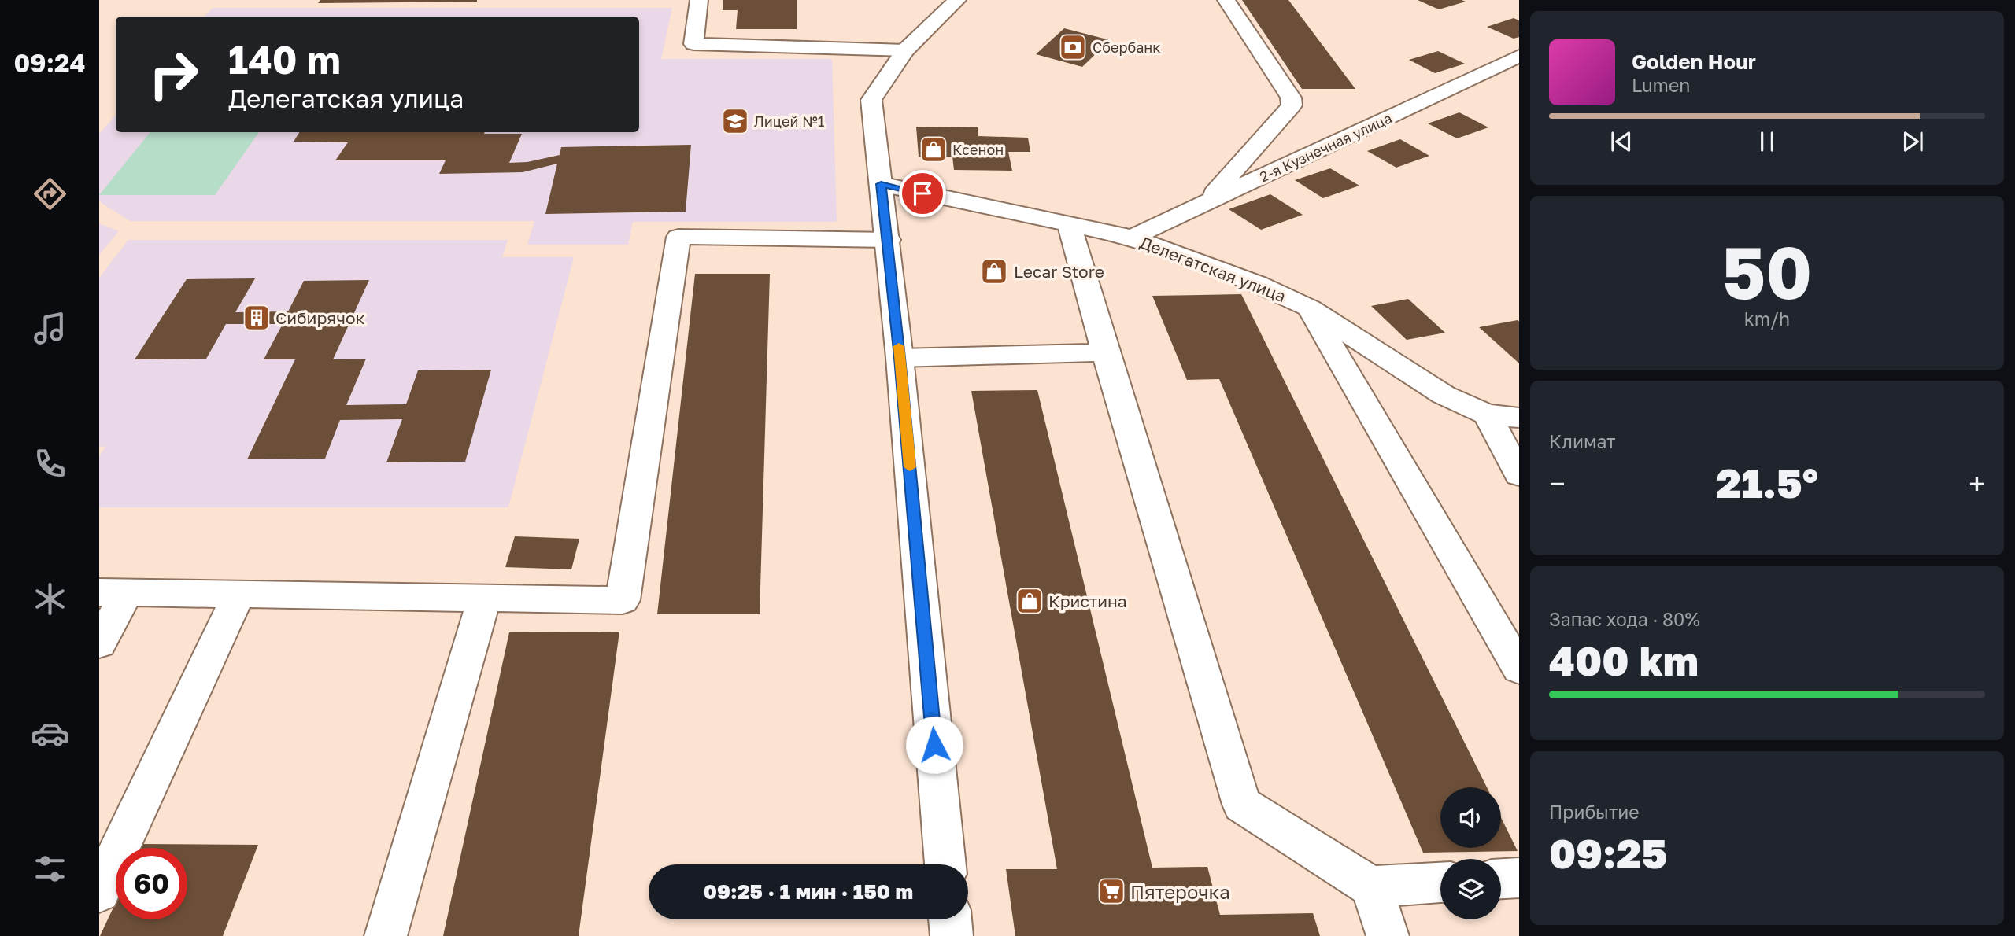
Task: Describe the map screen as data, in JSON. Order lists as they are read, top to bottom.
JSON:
{
  "streets": {
    "street": ["2-я Кузнечная улица", "Делегатская улица"]
  },
  "crossings": [
    ["2-я Кузнечная улица", "Делегатская улица"]
  ],
  "places": {
    "bank": ["Сбербанк"],
    "school or university": ["Лицей №1"],
    "shop": ["Ксенон", "Lecar Store", "Кристина"],
    "building": ["Сибирячок"],
    "supermarket": ["Пятерочка"]
  },
  "page": {
    "tabs": "09:24",
    "turn": ["140 m", "Делегатская улица"],
    "song": ["Golden Hour", "Lumen"],
    "tile": [
      ["50", "km/h"],
      "Климат",
      ["Запас хода · 80%", "400 km"],
      ["Прибытие", "09:25"]
    ],
    "heat": ["−", "21.5°", "+"],
    "limit": "60",
    "trip": "09:25 · 1 мин · 150 m"
  }
}
